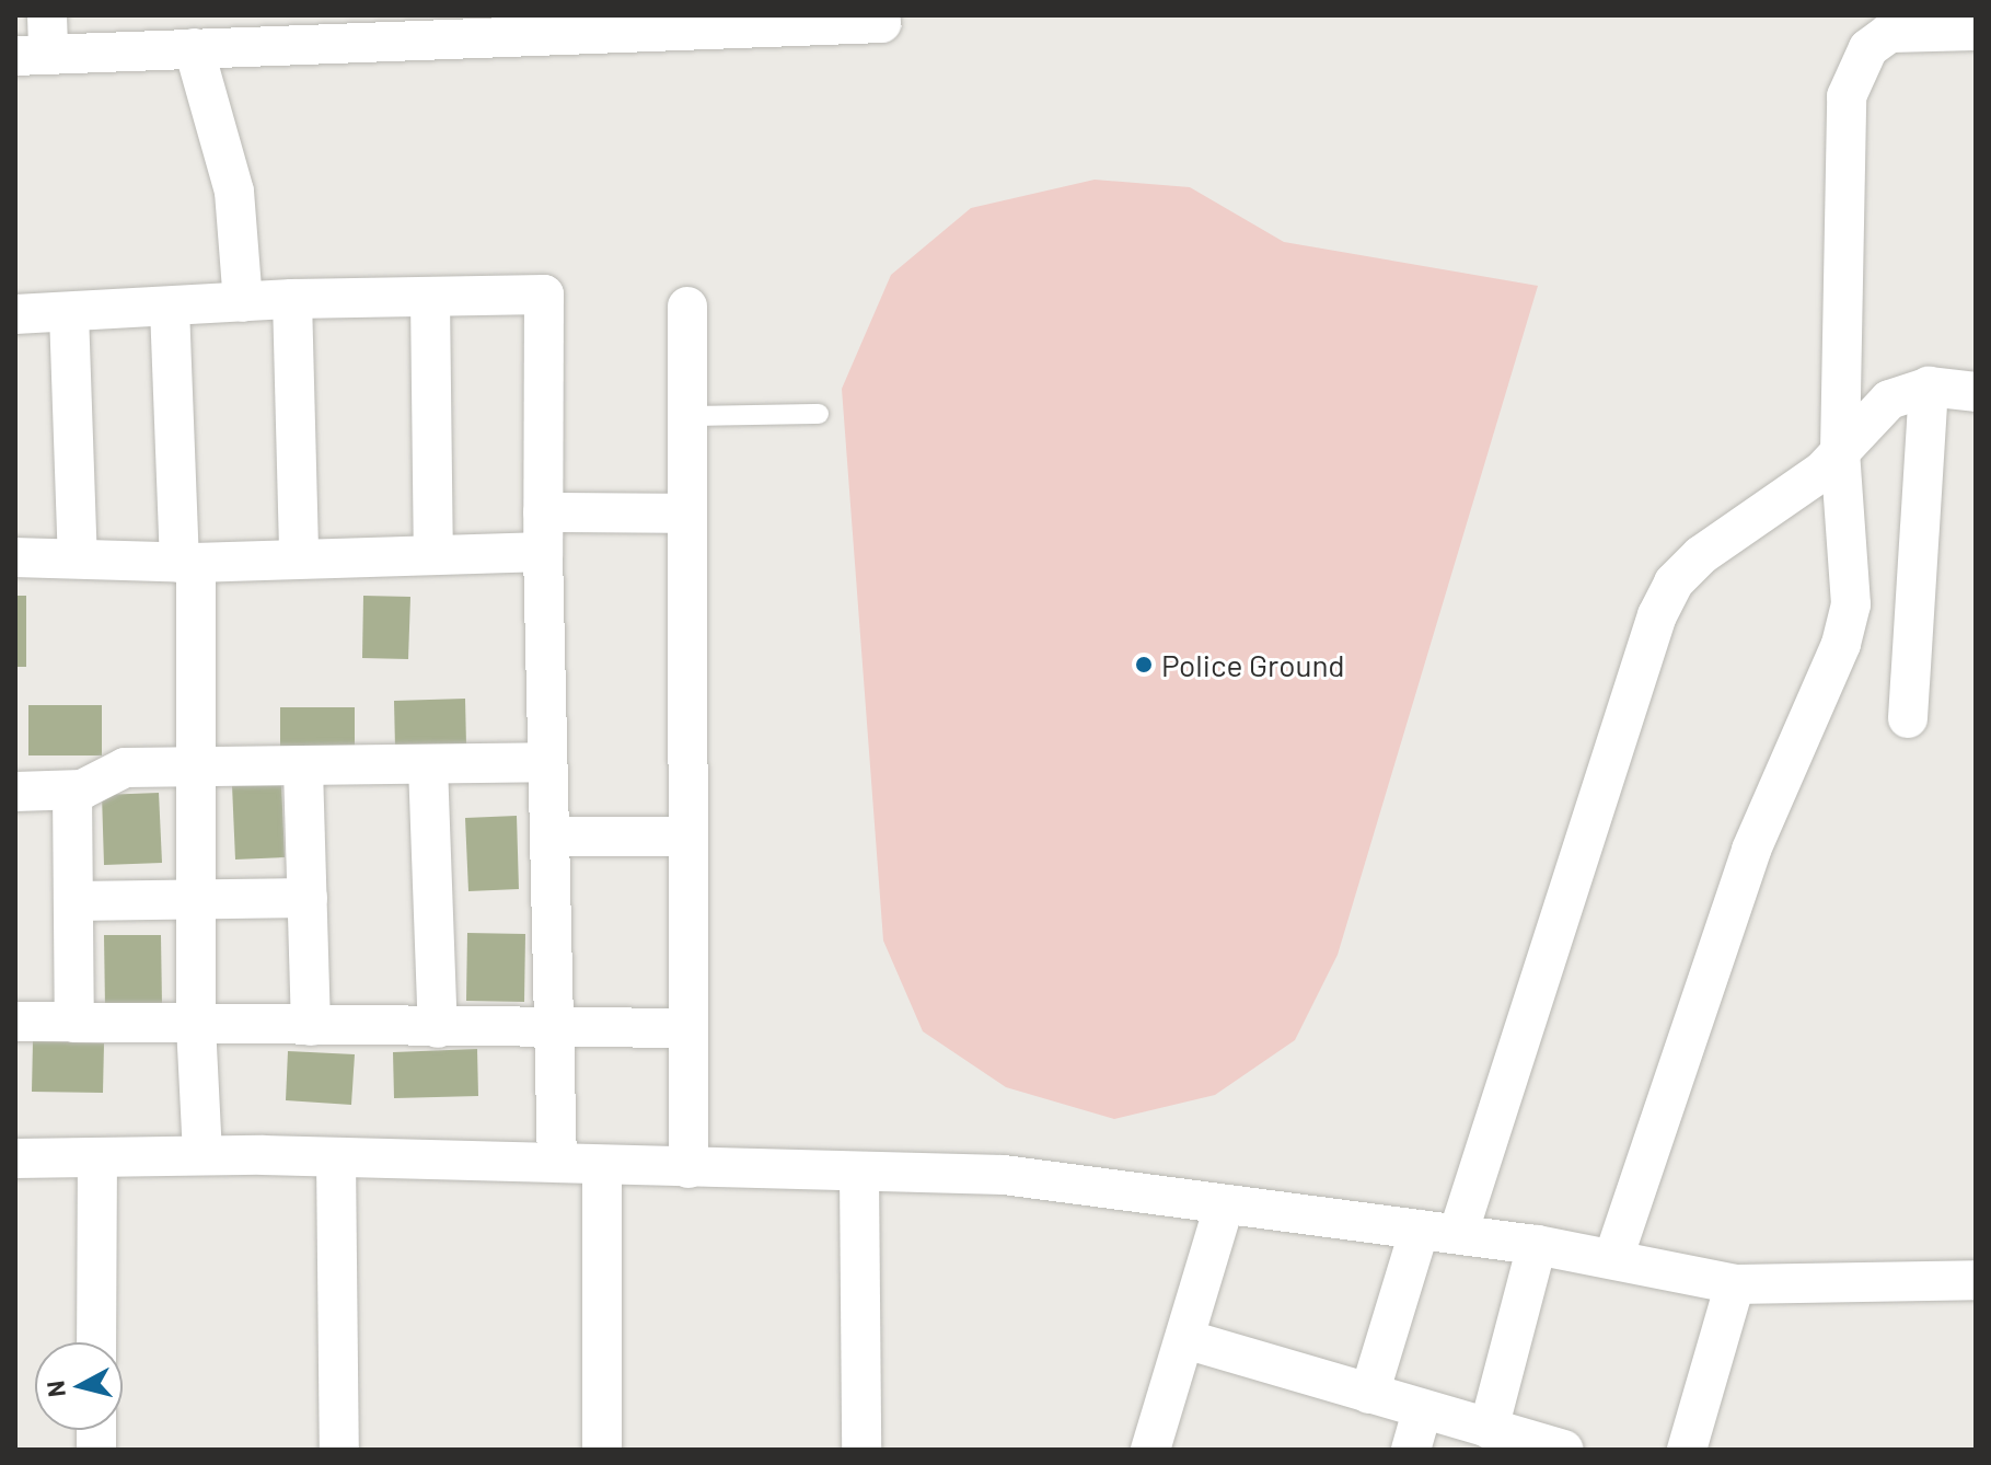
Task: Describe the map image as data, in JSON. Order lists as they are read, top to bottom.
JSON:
{
  "places": ["Police Ground"],
  "north": "left"
}
